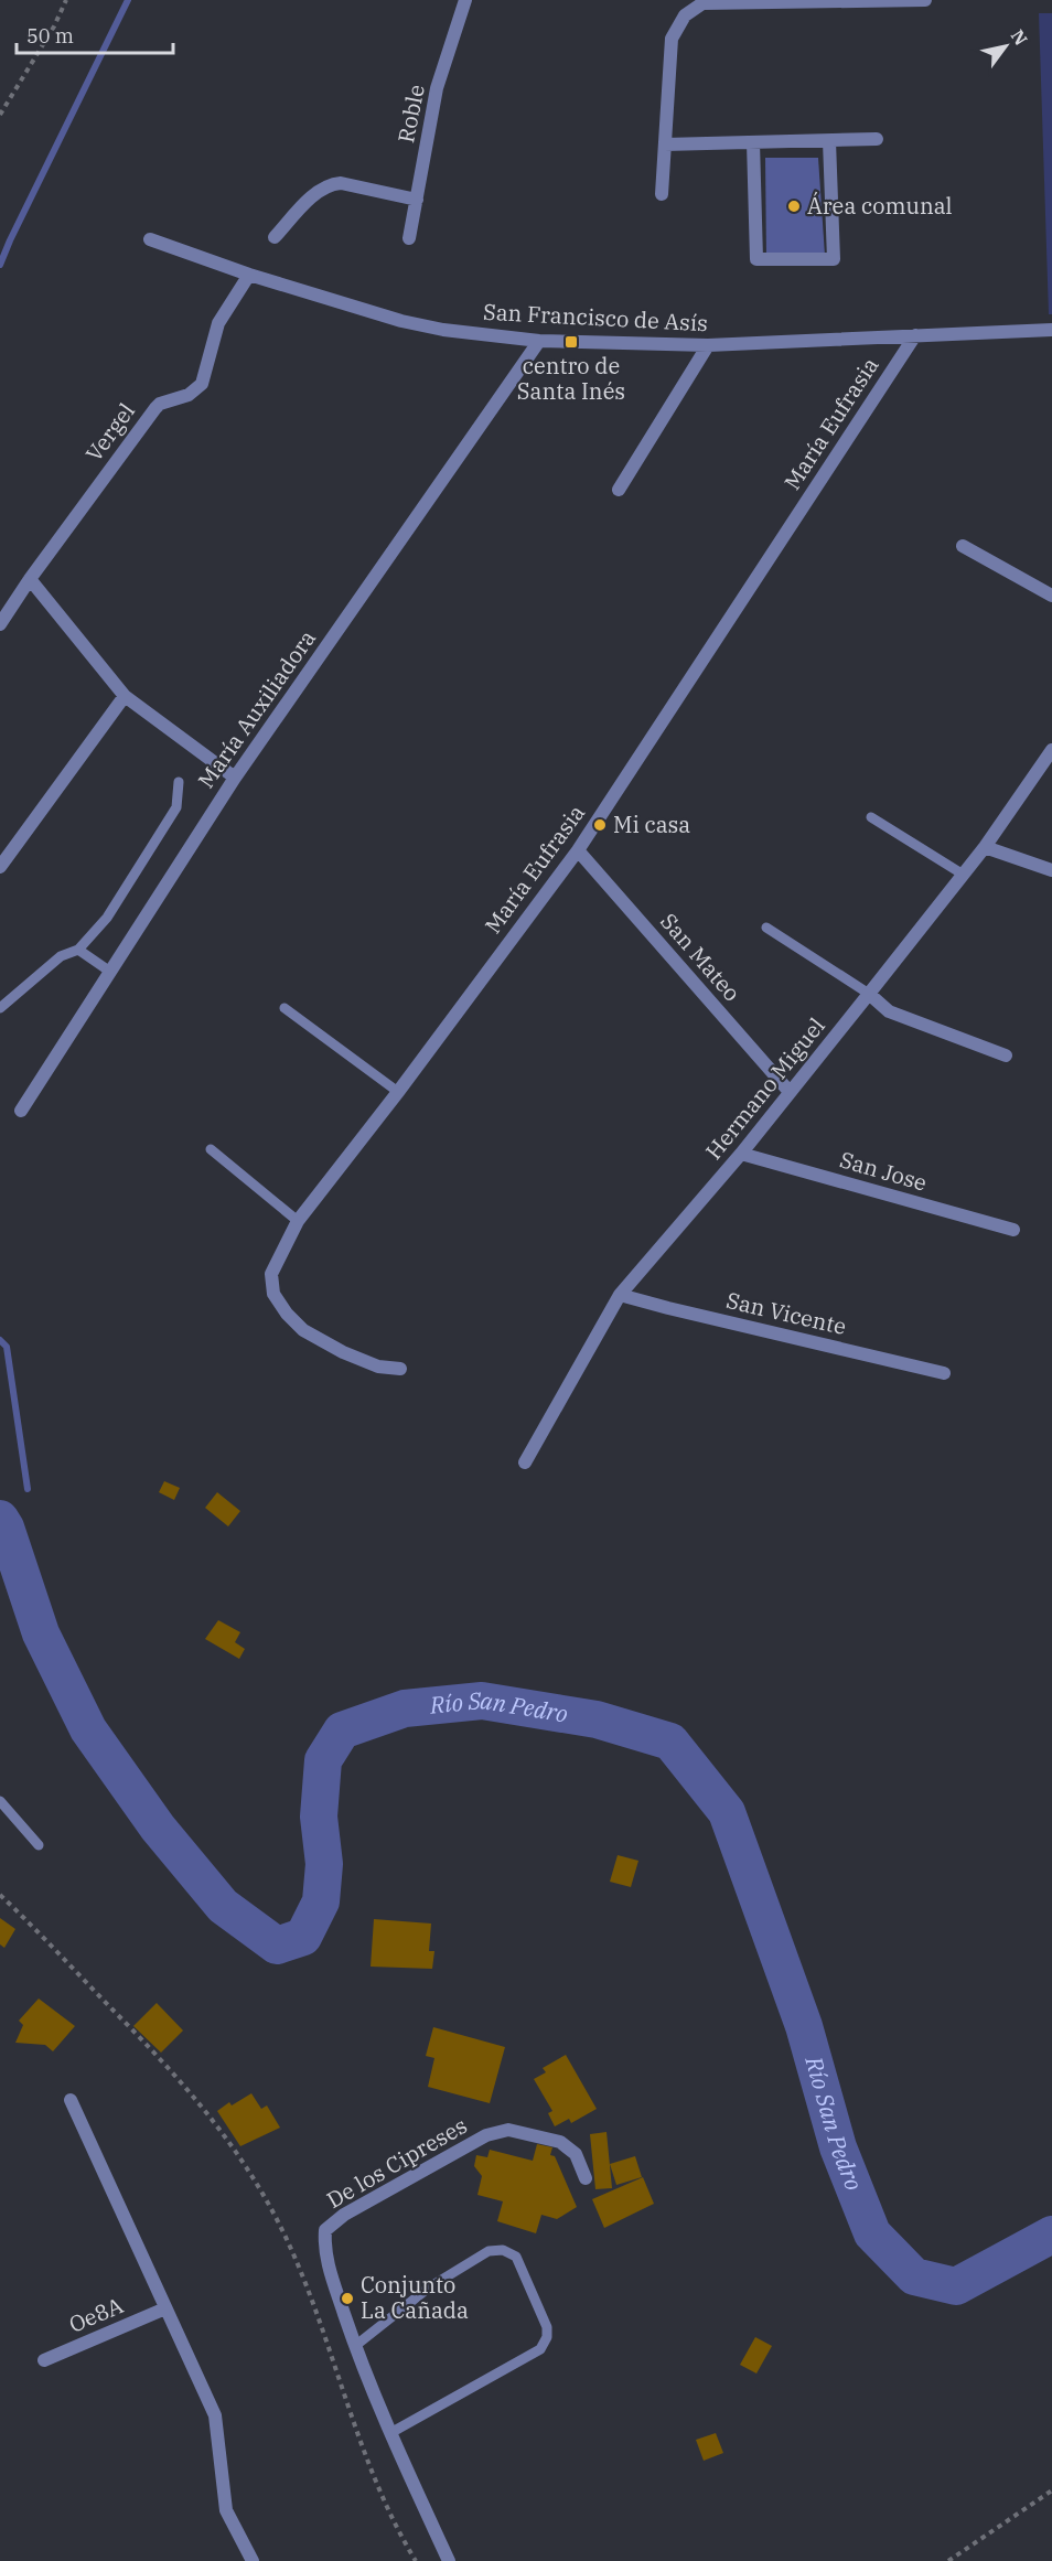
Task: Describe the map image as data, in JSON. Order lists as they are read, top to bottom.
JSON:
{
  "streets": {
    "street": [
      "Roble",
      "San Francisco de Asís",
      "María Eufrasia",
      "Vergel",
      "María Auxiliadora",
      "San Mateo",
      "Hermano Miguel",
      "San Jose",
      "San Vicente",
      "De los Cipreses",
      "Oe8A"
    ]
  },
  "crossings": [
    ["San Francisco de Asís", "María Eufrasia"],
    ["San Francisco de Asís", "Vergel"],
    ["San Francisco de Asís", "María Auxiliadora"],
    ["María Eufrasia", "San Mateo"],
    ["San Mateo", "Hermano Miguel"],
    ["Hermano Miguel", "San Jose"],
    ["Hermano Miguel", "San Vicente"]
  ],
  "water": ["Río San Pedro"],
  "places": {
    "other": ["Área comunal", "Mi casa", "Conjunto La Cañada"],
    "transit": ["centro de Santa Inés"]
  },
  "scale_bar": "50 m",
  "north": "top right"
}
